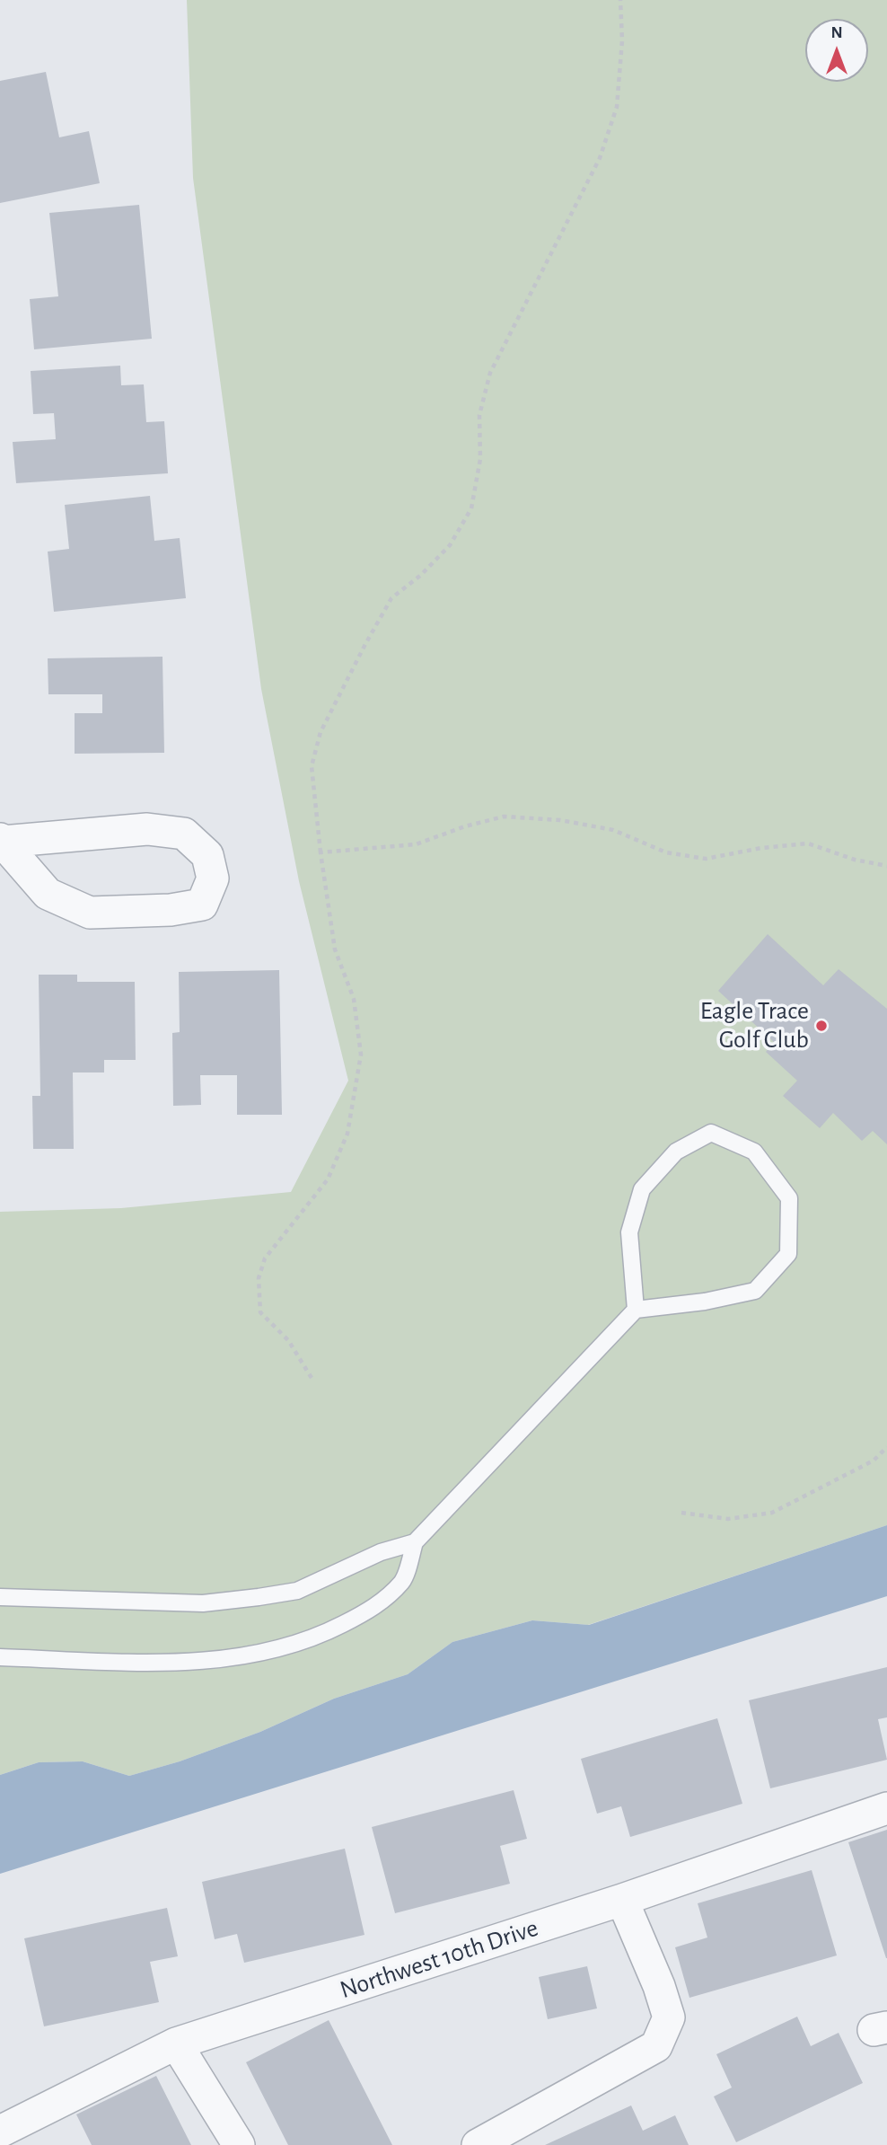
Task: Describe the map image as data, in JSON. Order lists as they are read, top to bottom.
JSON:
{
  "streets": {
    "street": ["Northwest 10th Drive"]
  },
  "places": ["Eagle Trace Golf Club"],
  "north": "top"
}
